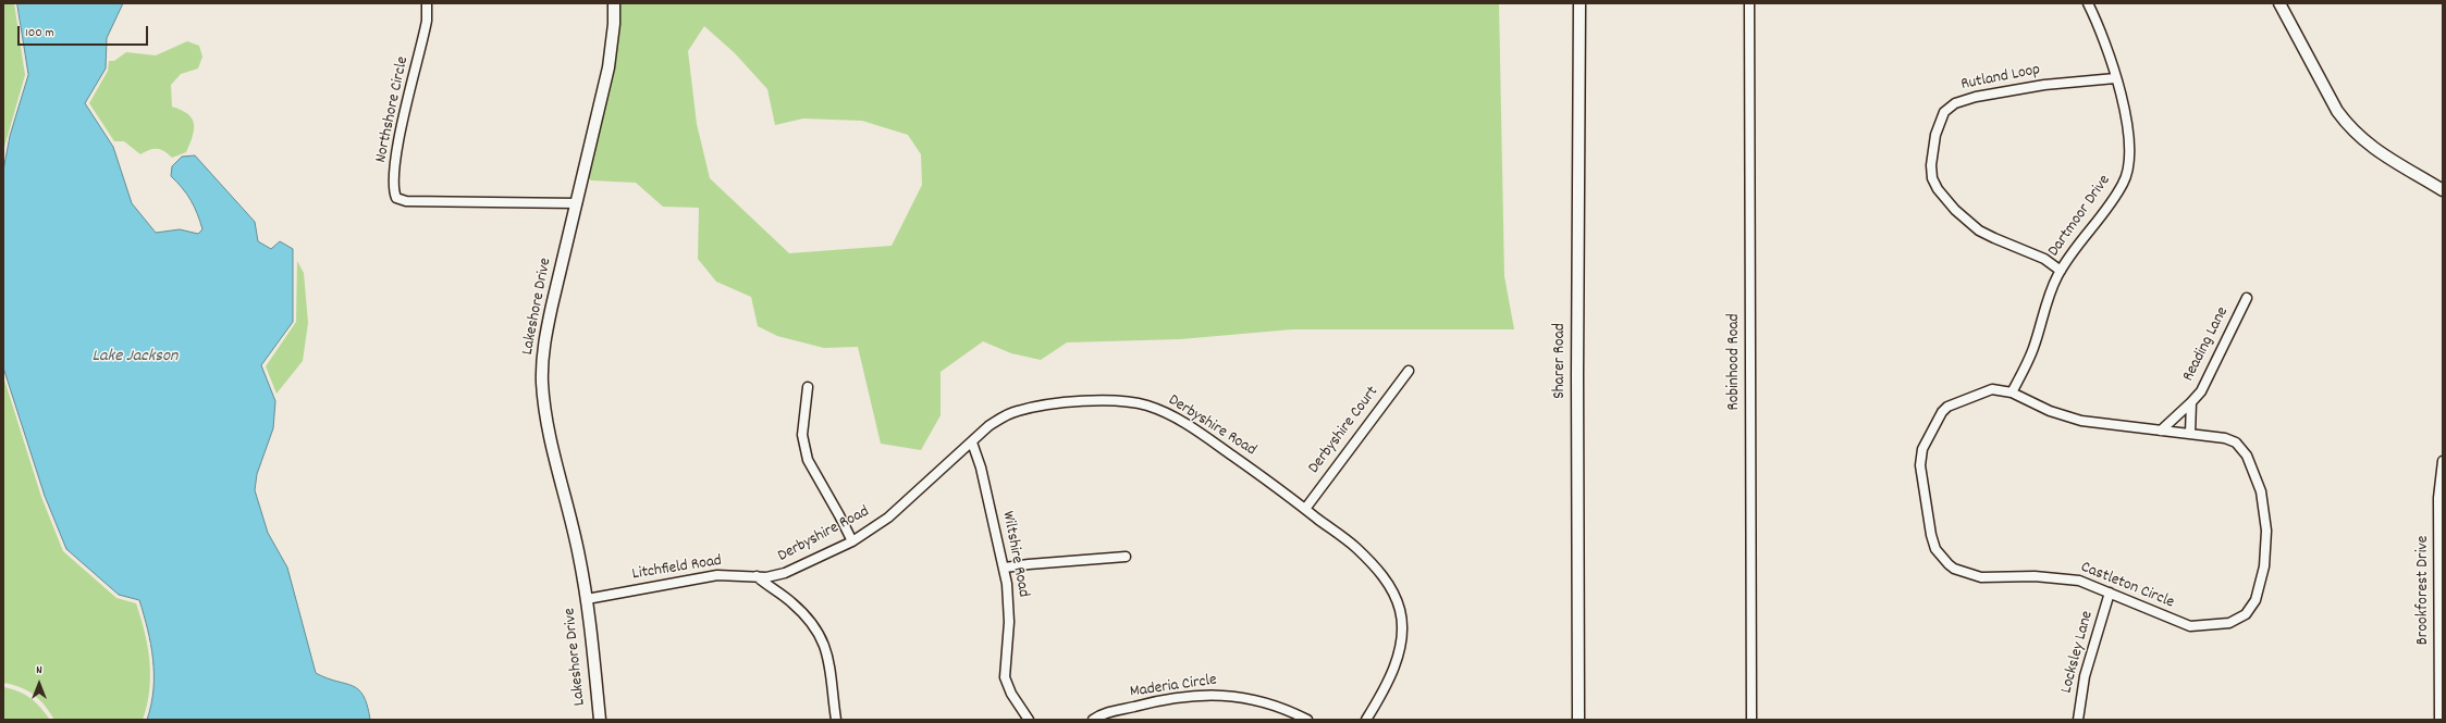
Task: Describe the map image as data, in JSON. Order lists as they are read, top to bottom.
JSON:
{
  "streets": {
    "street": [
      "Rutland Loop",
      "Northshore Circle",
      "Dartmoor Drive",
      "Lakeshore Drive",
      "Reading Lane",
      "Sharer Road",
      "Robinhood Road",
      "Derbyshire Road",
      "Derbyshire Court",
      "Wiltshire Road",
      "Litchfield Road",
      "Castleton Circle",
      "Brookforest Drive",
      "Locksley Lane",
      "Maderia Circle"
    ]
  },
  "crossings": [
    ["Rutland Loop", "Dartmoor Drive"],
    ["Northshore Circle", "Lakeshore Drive"],
    ["Dartmoor Drive", "Castleton Circle"],
    ["Lakeshore Drive", "Litchfield Road"],
    ["Reading Lane", "Castleton Circle"],
    ["Derbyshire Road", "Derbyshire Court"],
    ["Derbyshire Road", "Wiltshire Road"],
    ["Derbyshire Road", "Litchfield Road"],
    ["Castleton Circle", "Locksley Lane"]
  ],
  "water": ["Lake Jackson"],
  "scale_bar": "100 m",
  "north": "top"
}
